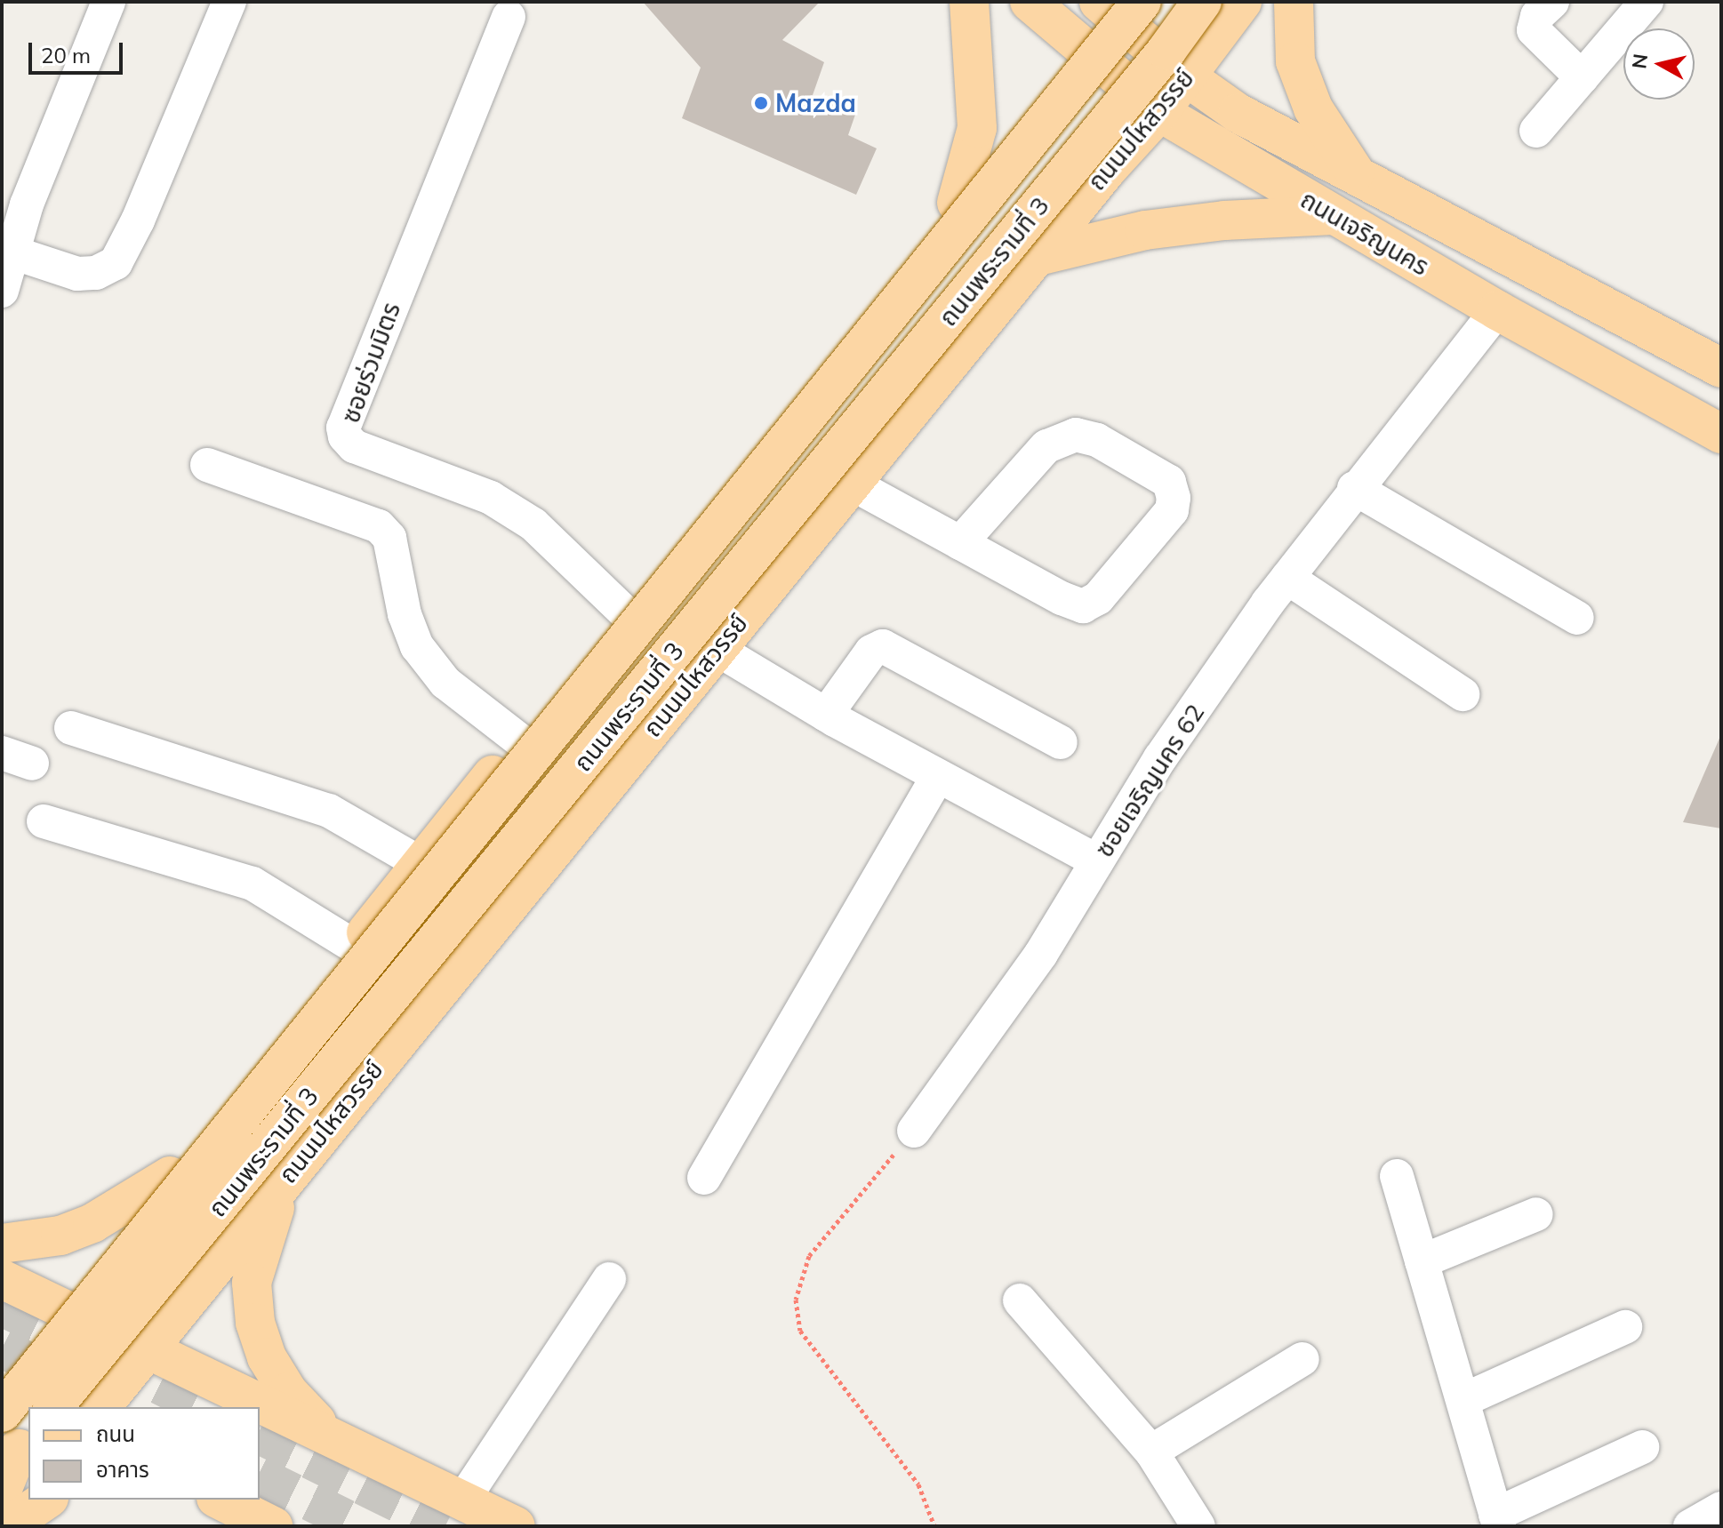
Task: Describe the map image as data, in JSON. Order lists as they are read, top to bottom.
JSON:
{
  "streets": {
    "main road": ["ถนนมไหสวรรย์", "ถนนเจริญนคร", "ถนนพระรามที่ 3"],
    "street": ["ซอยร่วมมิตร", "ซอยเจริญนคร 62"]
  },
  "crossings": [
    ["ถนนมไหสวรรย์", "ถนนเจริญนคร"],
    ["ถนนเจริญนคร", "ถนนพระรามที่ 3"],
    ["ถนนเจริญนคร", "ซอยเจริญนคร 62"]
  ],
  "places": ["Mazda"],
  "legend": ["ถนน", "อาคาร"],
  "scale_bar": "20 m",
  "north": "left"
}
